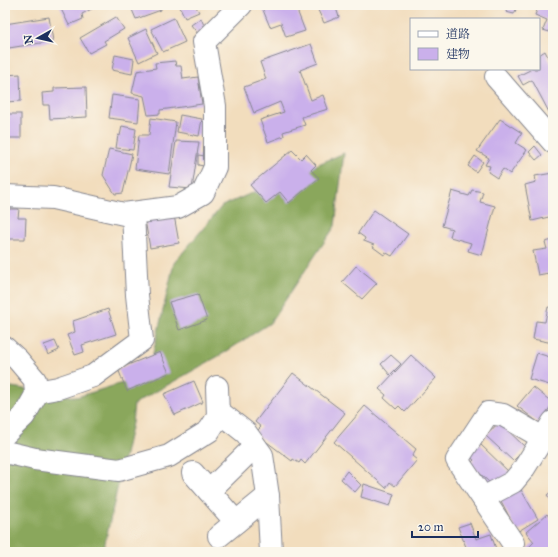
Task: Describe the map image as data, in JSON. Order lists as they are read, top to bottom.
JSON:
{
  "legend": ["道路", "建物"],
  "scale_bar": "20 m",
  "north": "left"
}
